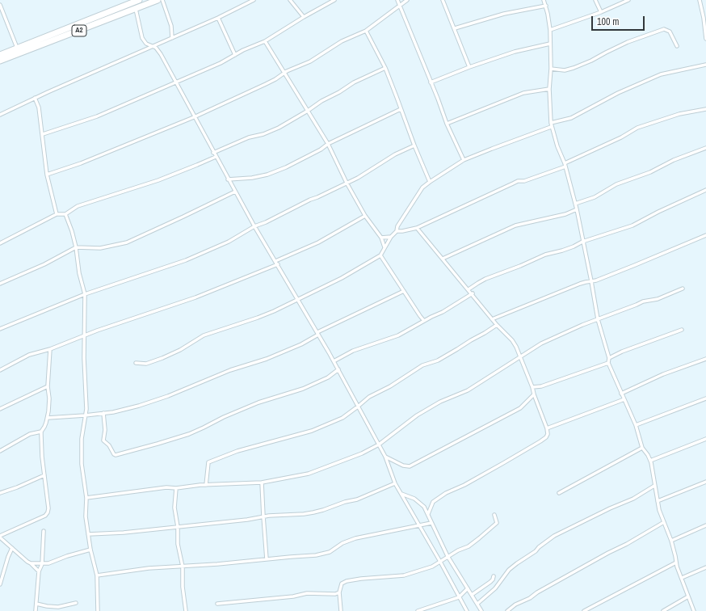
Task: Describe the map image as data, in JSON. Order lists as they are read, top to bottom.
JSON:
{
  "streets": {
    "highway": ["A2"]
  },
  "scale_bar": "100 m"
}
